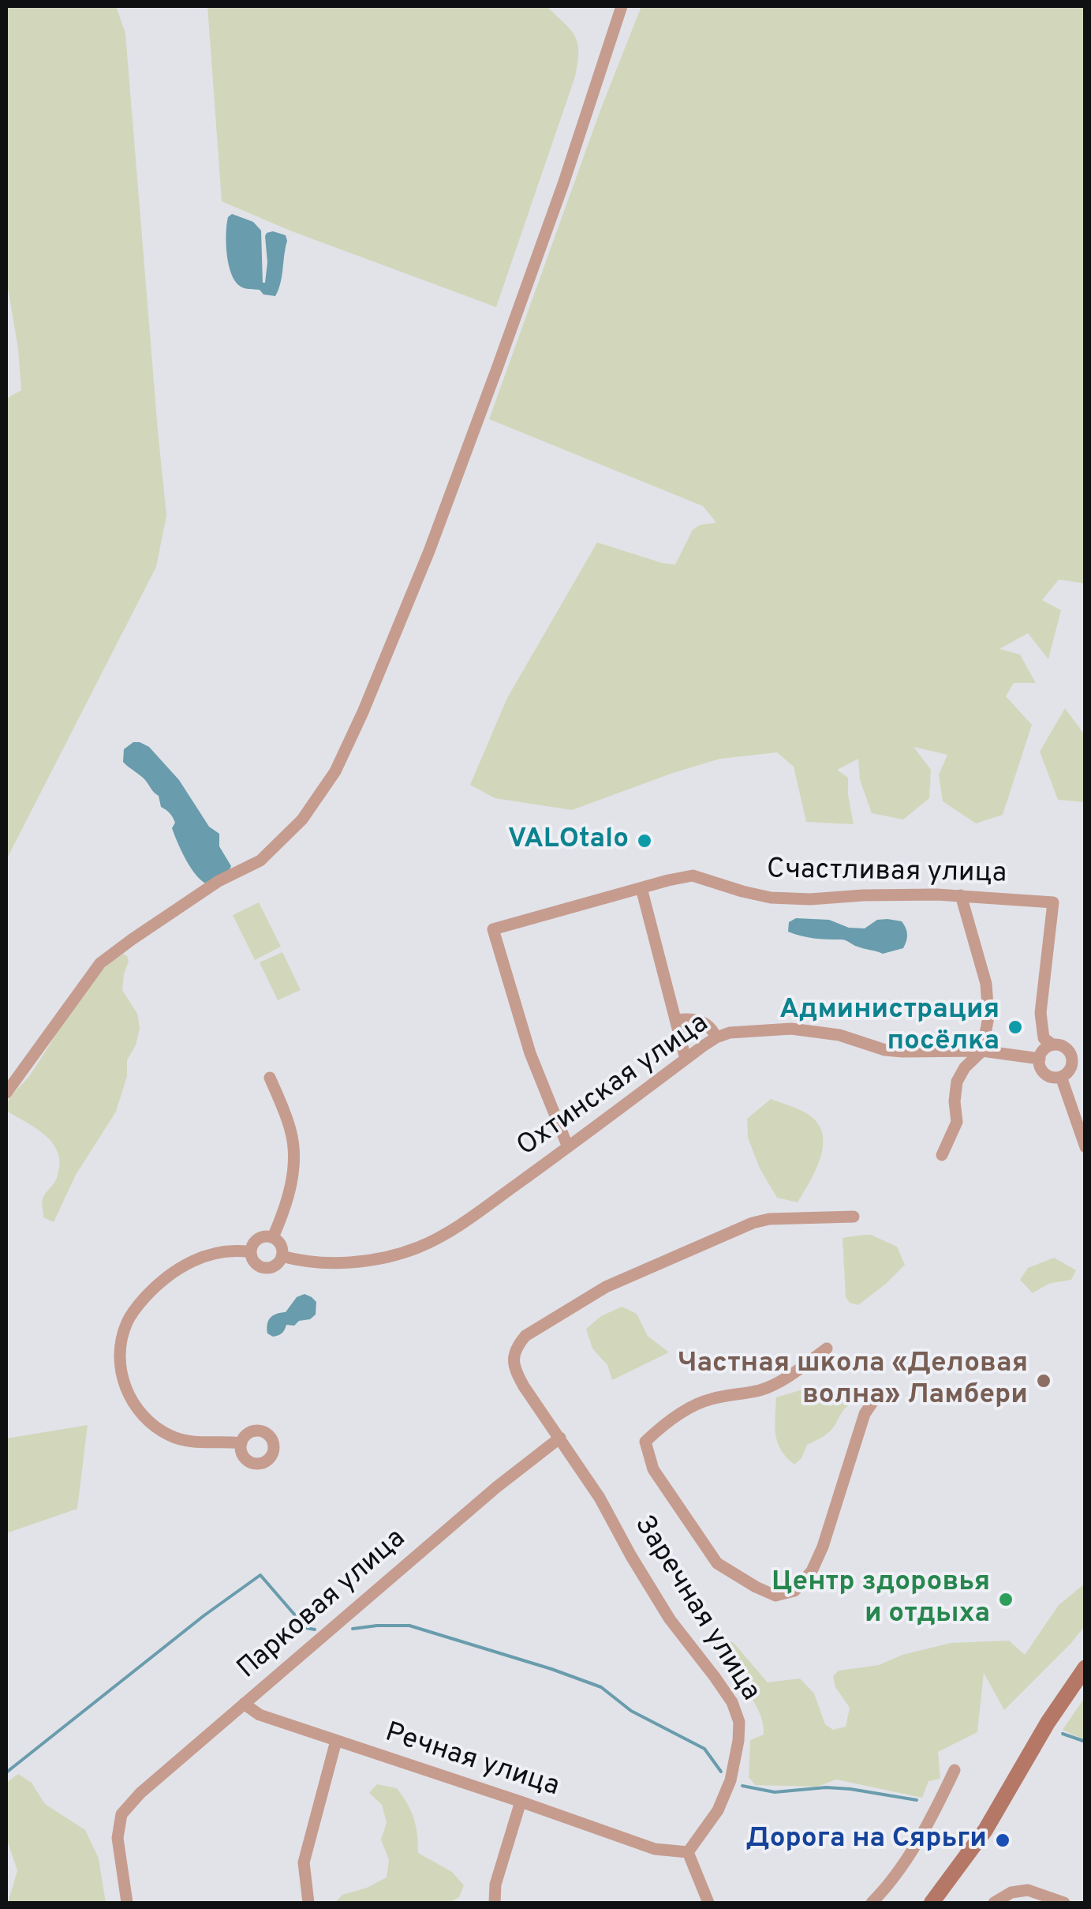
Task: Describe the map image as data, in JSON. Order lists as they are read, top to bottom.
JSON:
{
  "streets": {
    "street": [
      "Счастливая улица",
      "Охтинская улица",
      "Парковая улица",
      "Заречная улица",
      "Речная улица"
    ]
  },
  "crossings": [
    ["Счастливая улица", "Охтинская улица"],
    ["Парковая улица", "Заречная улица"],
    ["Парковая улица", "Речная улица"],
    ["Заречная улица", "Речная улица"]
  ],
  "places": [
    "VALOtalo",
    "Администрация посёлка",
    "Частная школа «Деловая волна» Ламбери",
    "Центр здоровья и отдыха",
    "Дорога на Сярьги"
  ]
}
